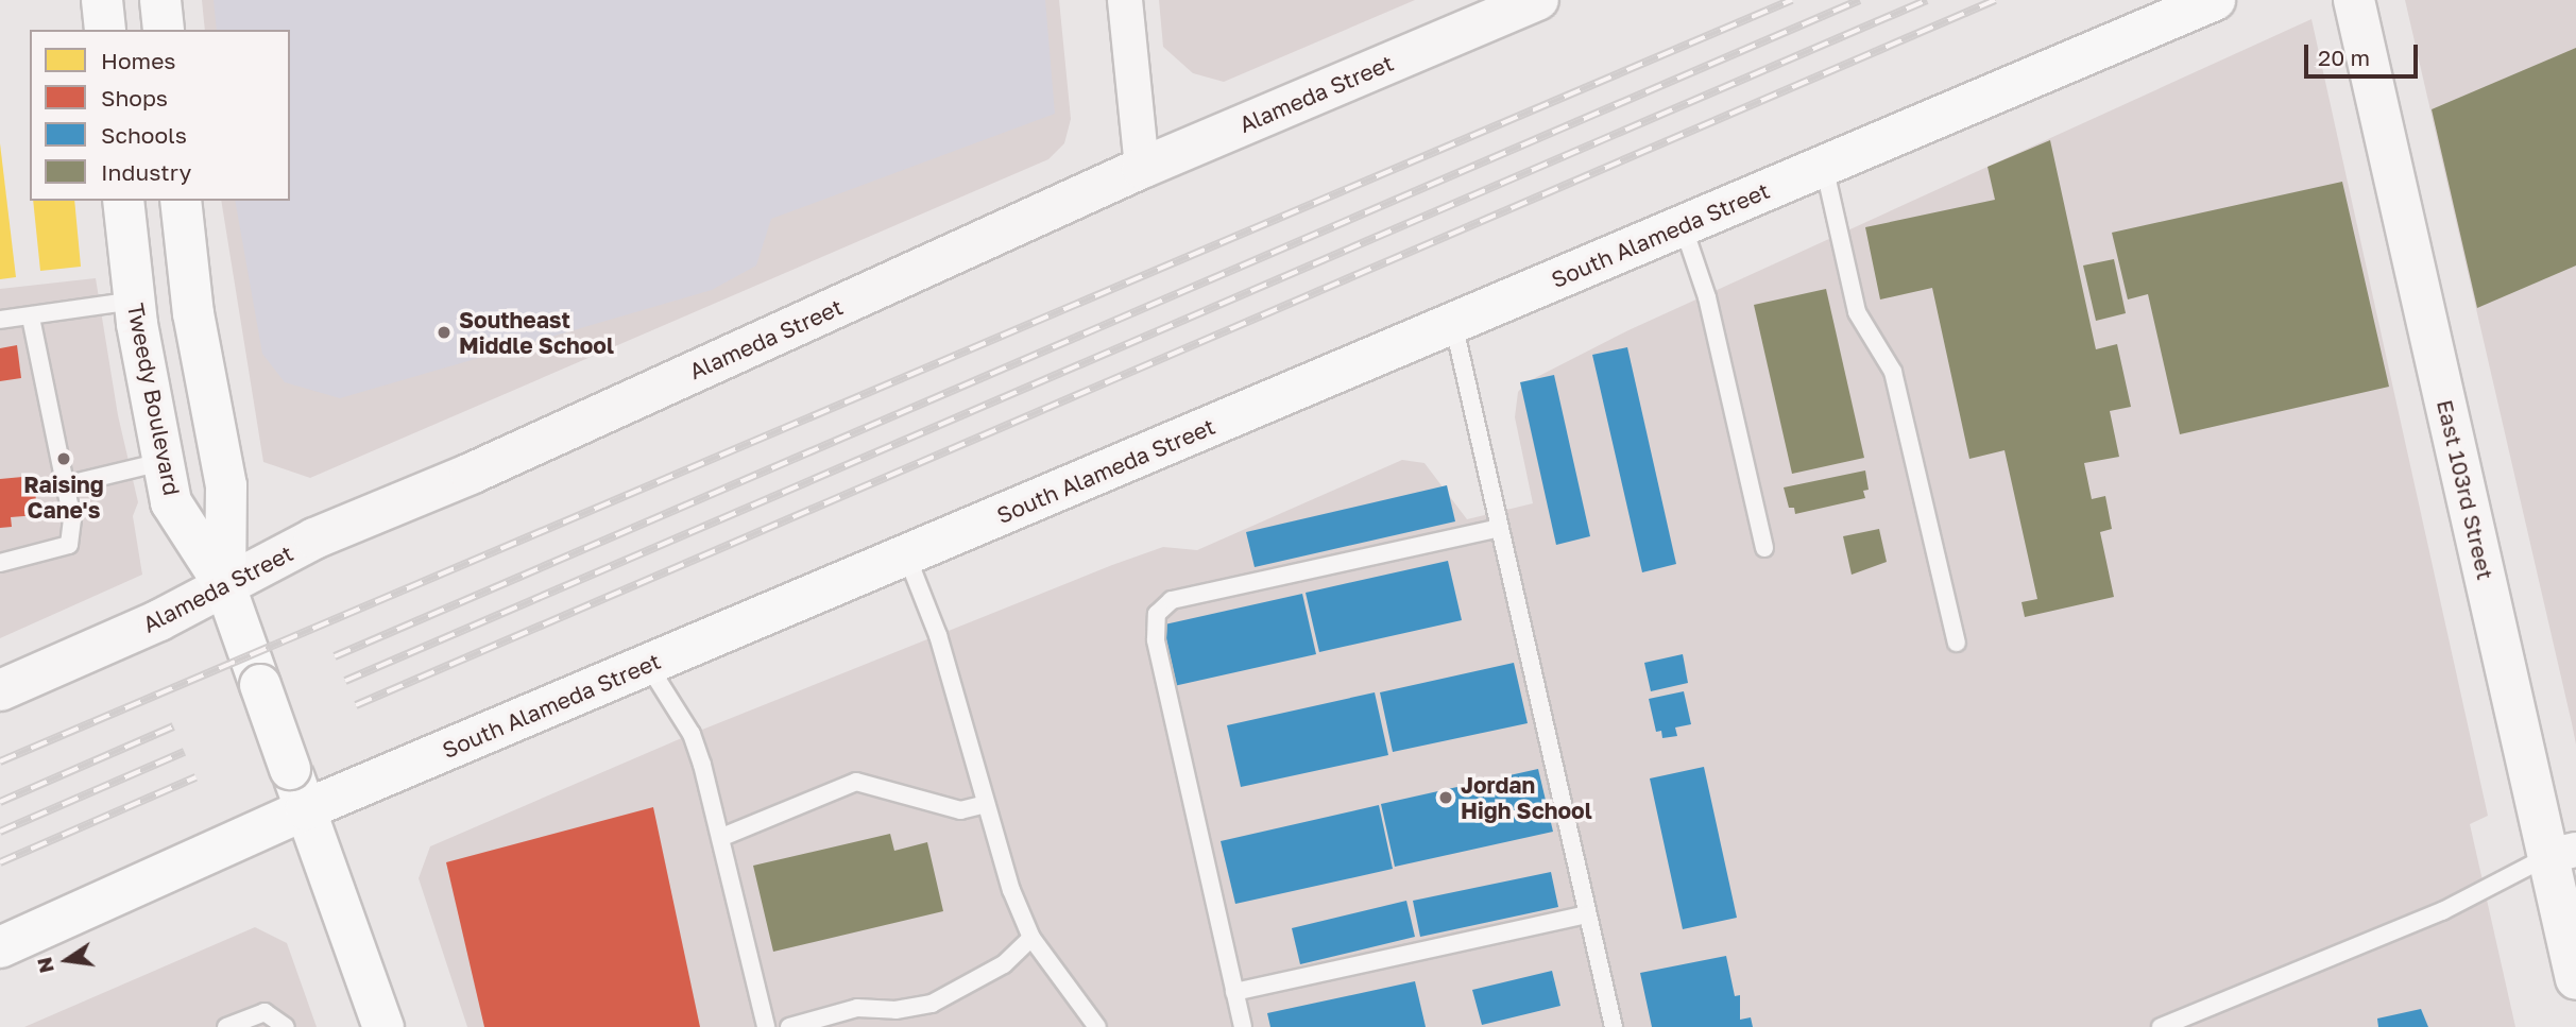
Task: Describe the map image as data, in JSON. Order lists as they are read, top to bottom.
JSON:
{
  "streets": {
    "main road": ["South Alameda Street", "Tweedy Boulevard"],
    "street": ["Alameda Street", "East 103rd Street"]
  },
  "crossings": [
    ["Alameda Street", "Tweedy Boulevard"],
    ["South Alameda Street", "Tweedy Boulevard"]
  ],
  "places": ["Southeast Middle School", "Raising Cane's", "Jordan High School"],
  "legend": [
    "Homes",
    "Shops",
    "Schools",
    "Industry"
  ],
  "scale_bar": "20 m",
  "north": "left"
}
